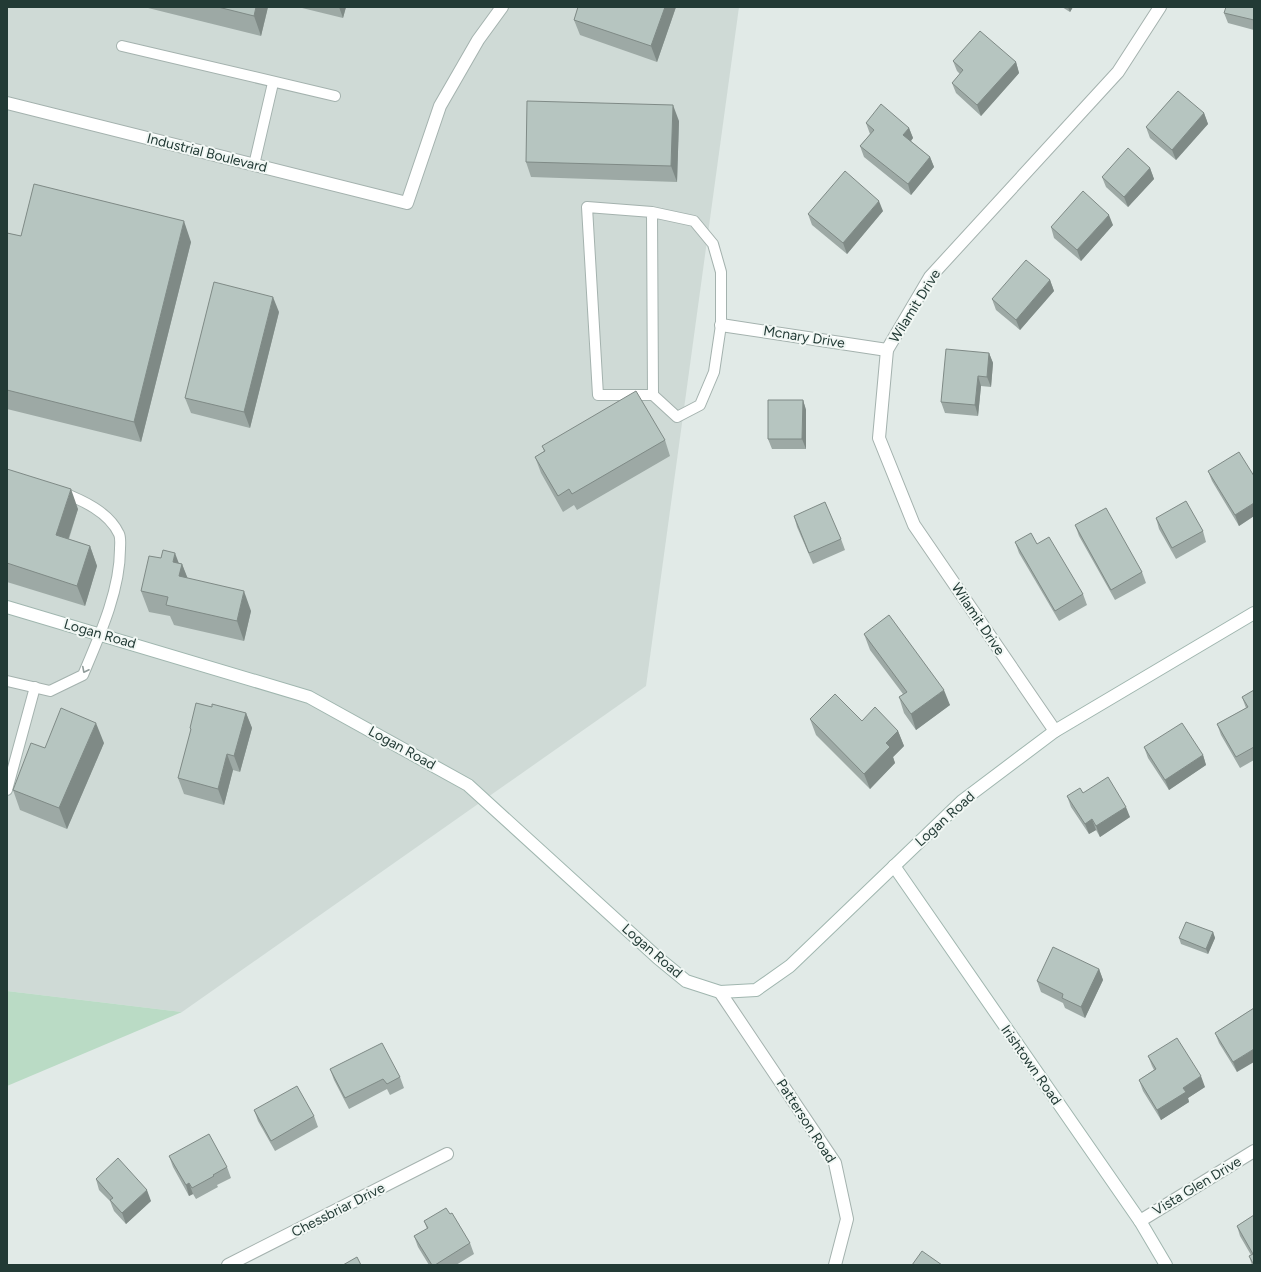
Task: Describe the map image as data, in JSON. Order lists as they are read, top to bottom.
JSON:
{
  "streets": {
    "street": [
      "Industrial Boulevard",
      "Wilamit Drive",
      "Mcnary Drive",
      "Logan Road",
      "Irishtown Road",
      "Patterson Road",
      "Vista Glen Drive",
      "Chessbriar Drive"
    ]
  },
  "crossings": [
    ["Wilamit Drive", "Mcnary Drive"],
    ["Wilamit Drive", "Logan Road"],
    ["Logan Road", "Irishtown Road"],
    ["Logan Road", "Patterson Road"],
    ["Irishtown Road", "Vista Glen Drive"]
  ]
}
